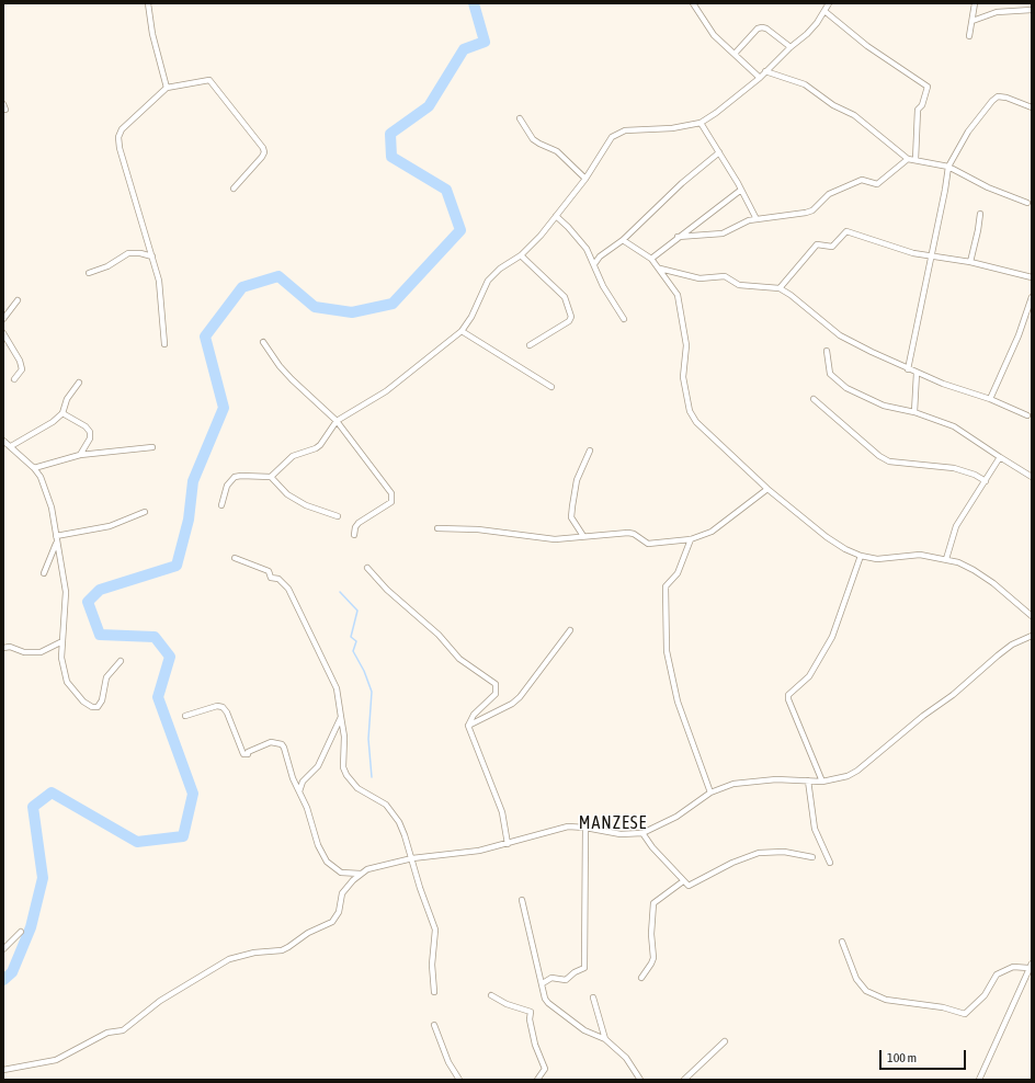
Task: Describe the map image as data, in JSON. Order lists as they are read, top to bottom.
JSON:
{
  "districts": ["MANZESE"],
  "scale_bar": "100 m"
}
